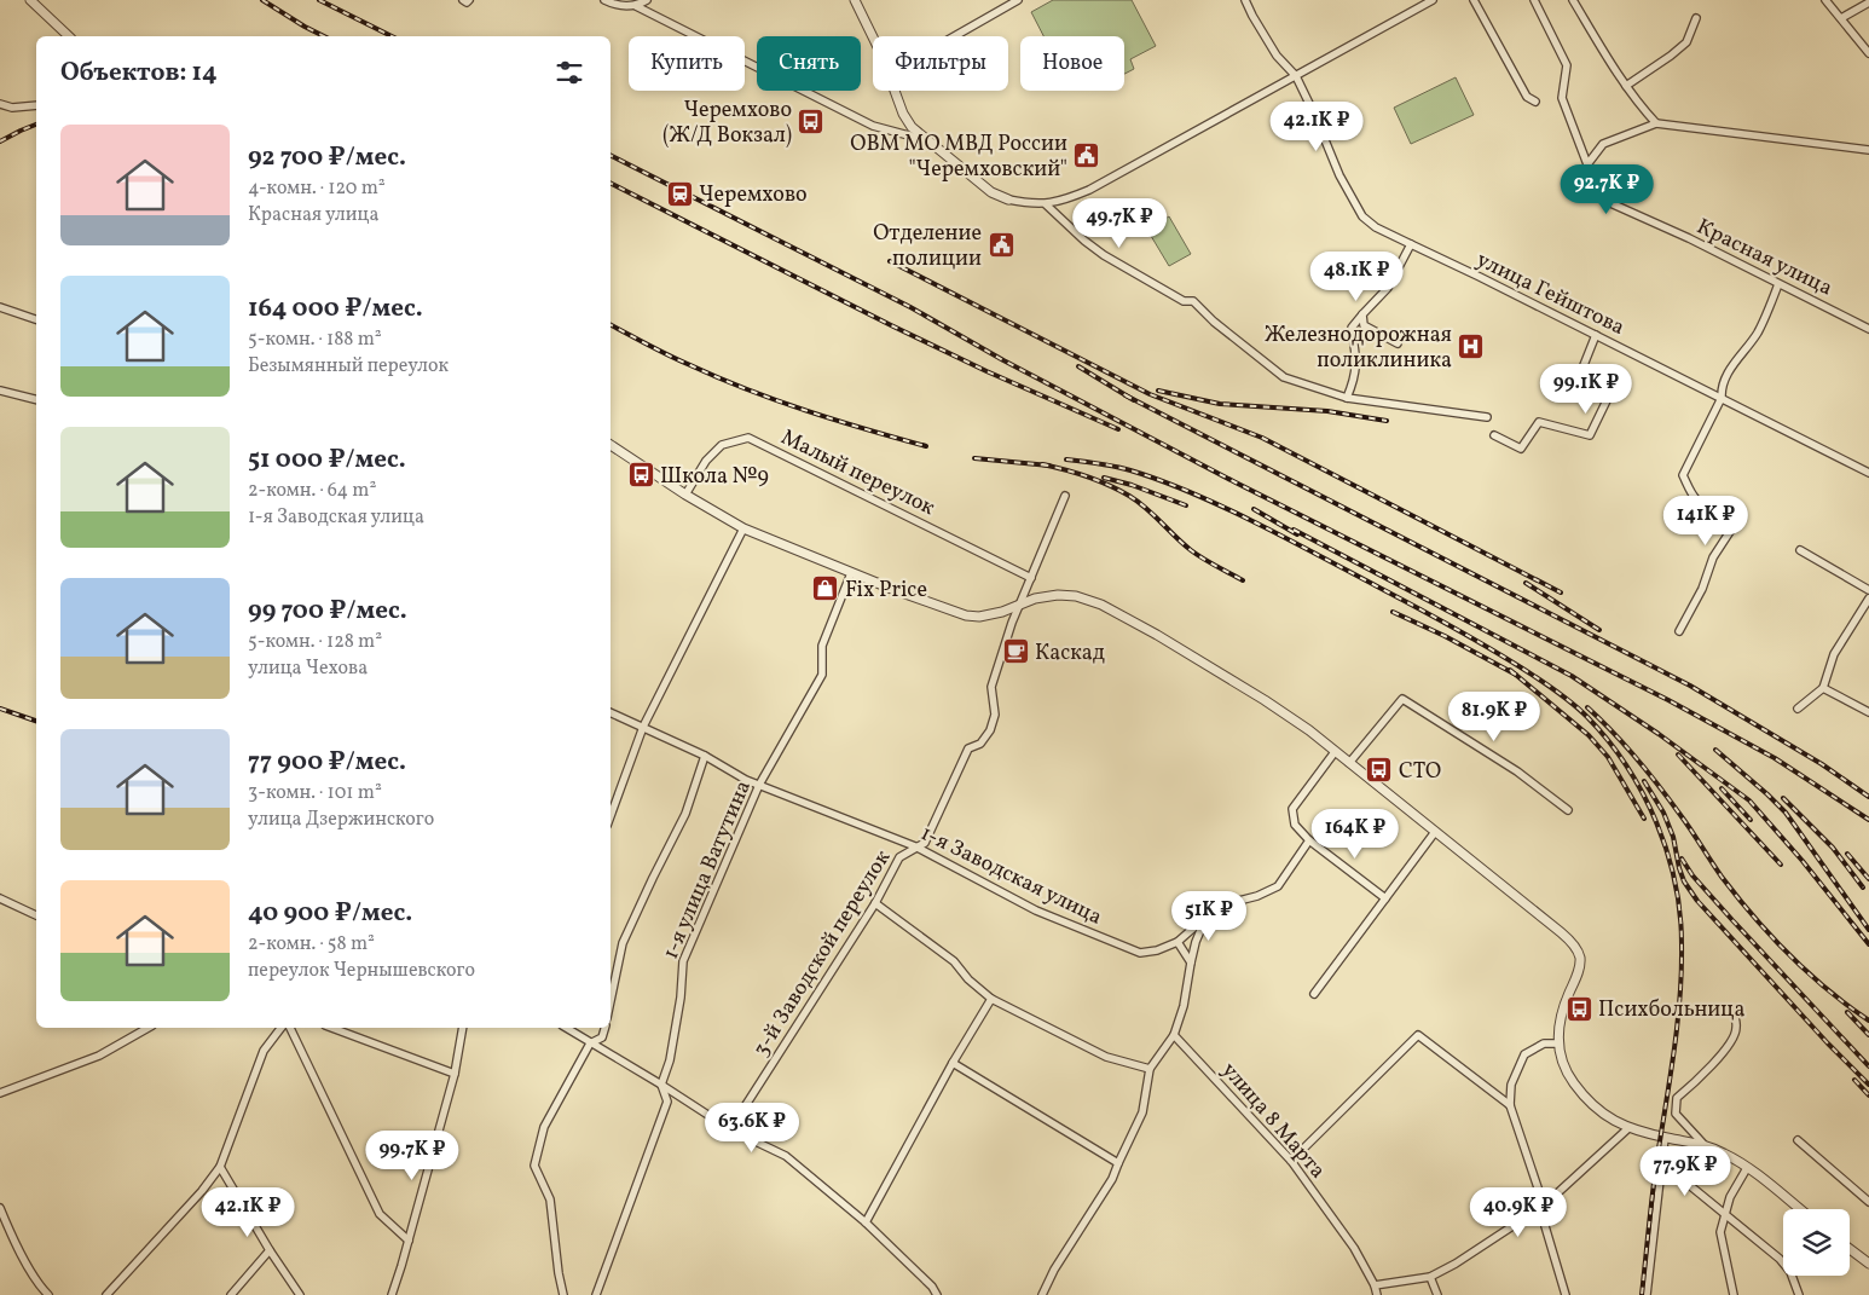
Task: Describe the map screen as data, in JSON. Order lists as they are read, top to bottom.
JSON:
{
  "streets": {
    "street": [
      "Красная улица",
      "улица Гейштова",
      "Малый переулок",
      "1-я улица Ватутина",
      "1-я Заводская улица",
      "3-й Заводской переулок",
      "улица 8 Марта"
    ]
  },
  "crossings": [
    ["Малый переулок", "3-й Заводской переулок"],
    ["1-я улица Ватутина", "1-я Заводская улица"],
    ["1-я Заводская улица", "3-й Заводской переулок"]
  ],
  "places": {
    "bus stop": [
      "Черемхово (Ж/Д Вокзал)",
      "Школа №9",
      "СТО",
      "Психбольница"
    ],
    "public building": ["ОВМ МО МВД России \"Черемховский\"", "Отделение полиции"],
    "station": ["Черемхово"],
    "hospital": ["Железнодорожная поликлиника"],
    "shop": ["Fix Price"],
    "cafe": ["Каскад"]
  },
  "page": {
    "chip": [
      "Купить",
      "Снять",
      "Фильтры",
      "Новое"
    ],
    "heading": "Объектов: 14",
    "price": [
      "42.1K ₽",
      "92.7K ₽",
      "49.7K ₽",
      "48.1K ₽",
      "99.1K ₽",
      "141K ₽",
      "81.9K ₽",
      "164K ₽",
      "51K ₽",
      "63.6K ₽",
      "99.7K ₽",
      "77.9K ₽",
      "42.1K ₽",
      "40.9K ₽"
    ],
    "list": [
      {
        "name": "92 700 ₽/мес.",
        "note": "4-комн. · 120 m² · Красная улица"
      },
      {
        "name": "164 000 ₽/мес.",
        "note": "5-комн. · 188 m² · Безымянный переулок"
      },
      {
        "name": "51 000 ₽/мес.",
        "note": "2-комн. · 64 m² · 1-я Заводская улица"
      },
      {
        "name": "99 700 ₽/мес.",
        "note": "5-комн. · 128 m² · улица Чехова"
      },
      {
        "name": "77 900 ₽/мес.",
        "note": "3-комн. · 101 m² · улица Дзержинского"
      },
      {
        "name": "40 900 ₽/мес.",
        "note": "2-комн. · 58 m² · переулок Чернышевского"
      }
    ]
  }
}
